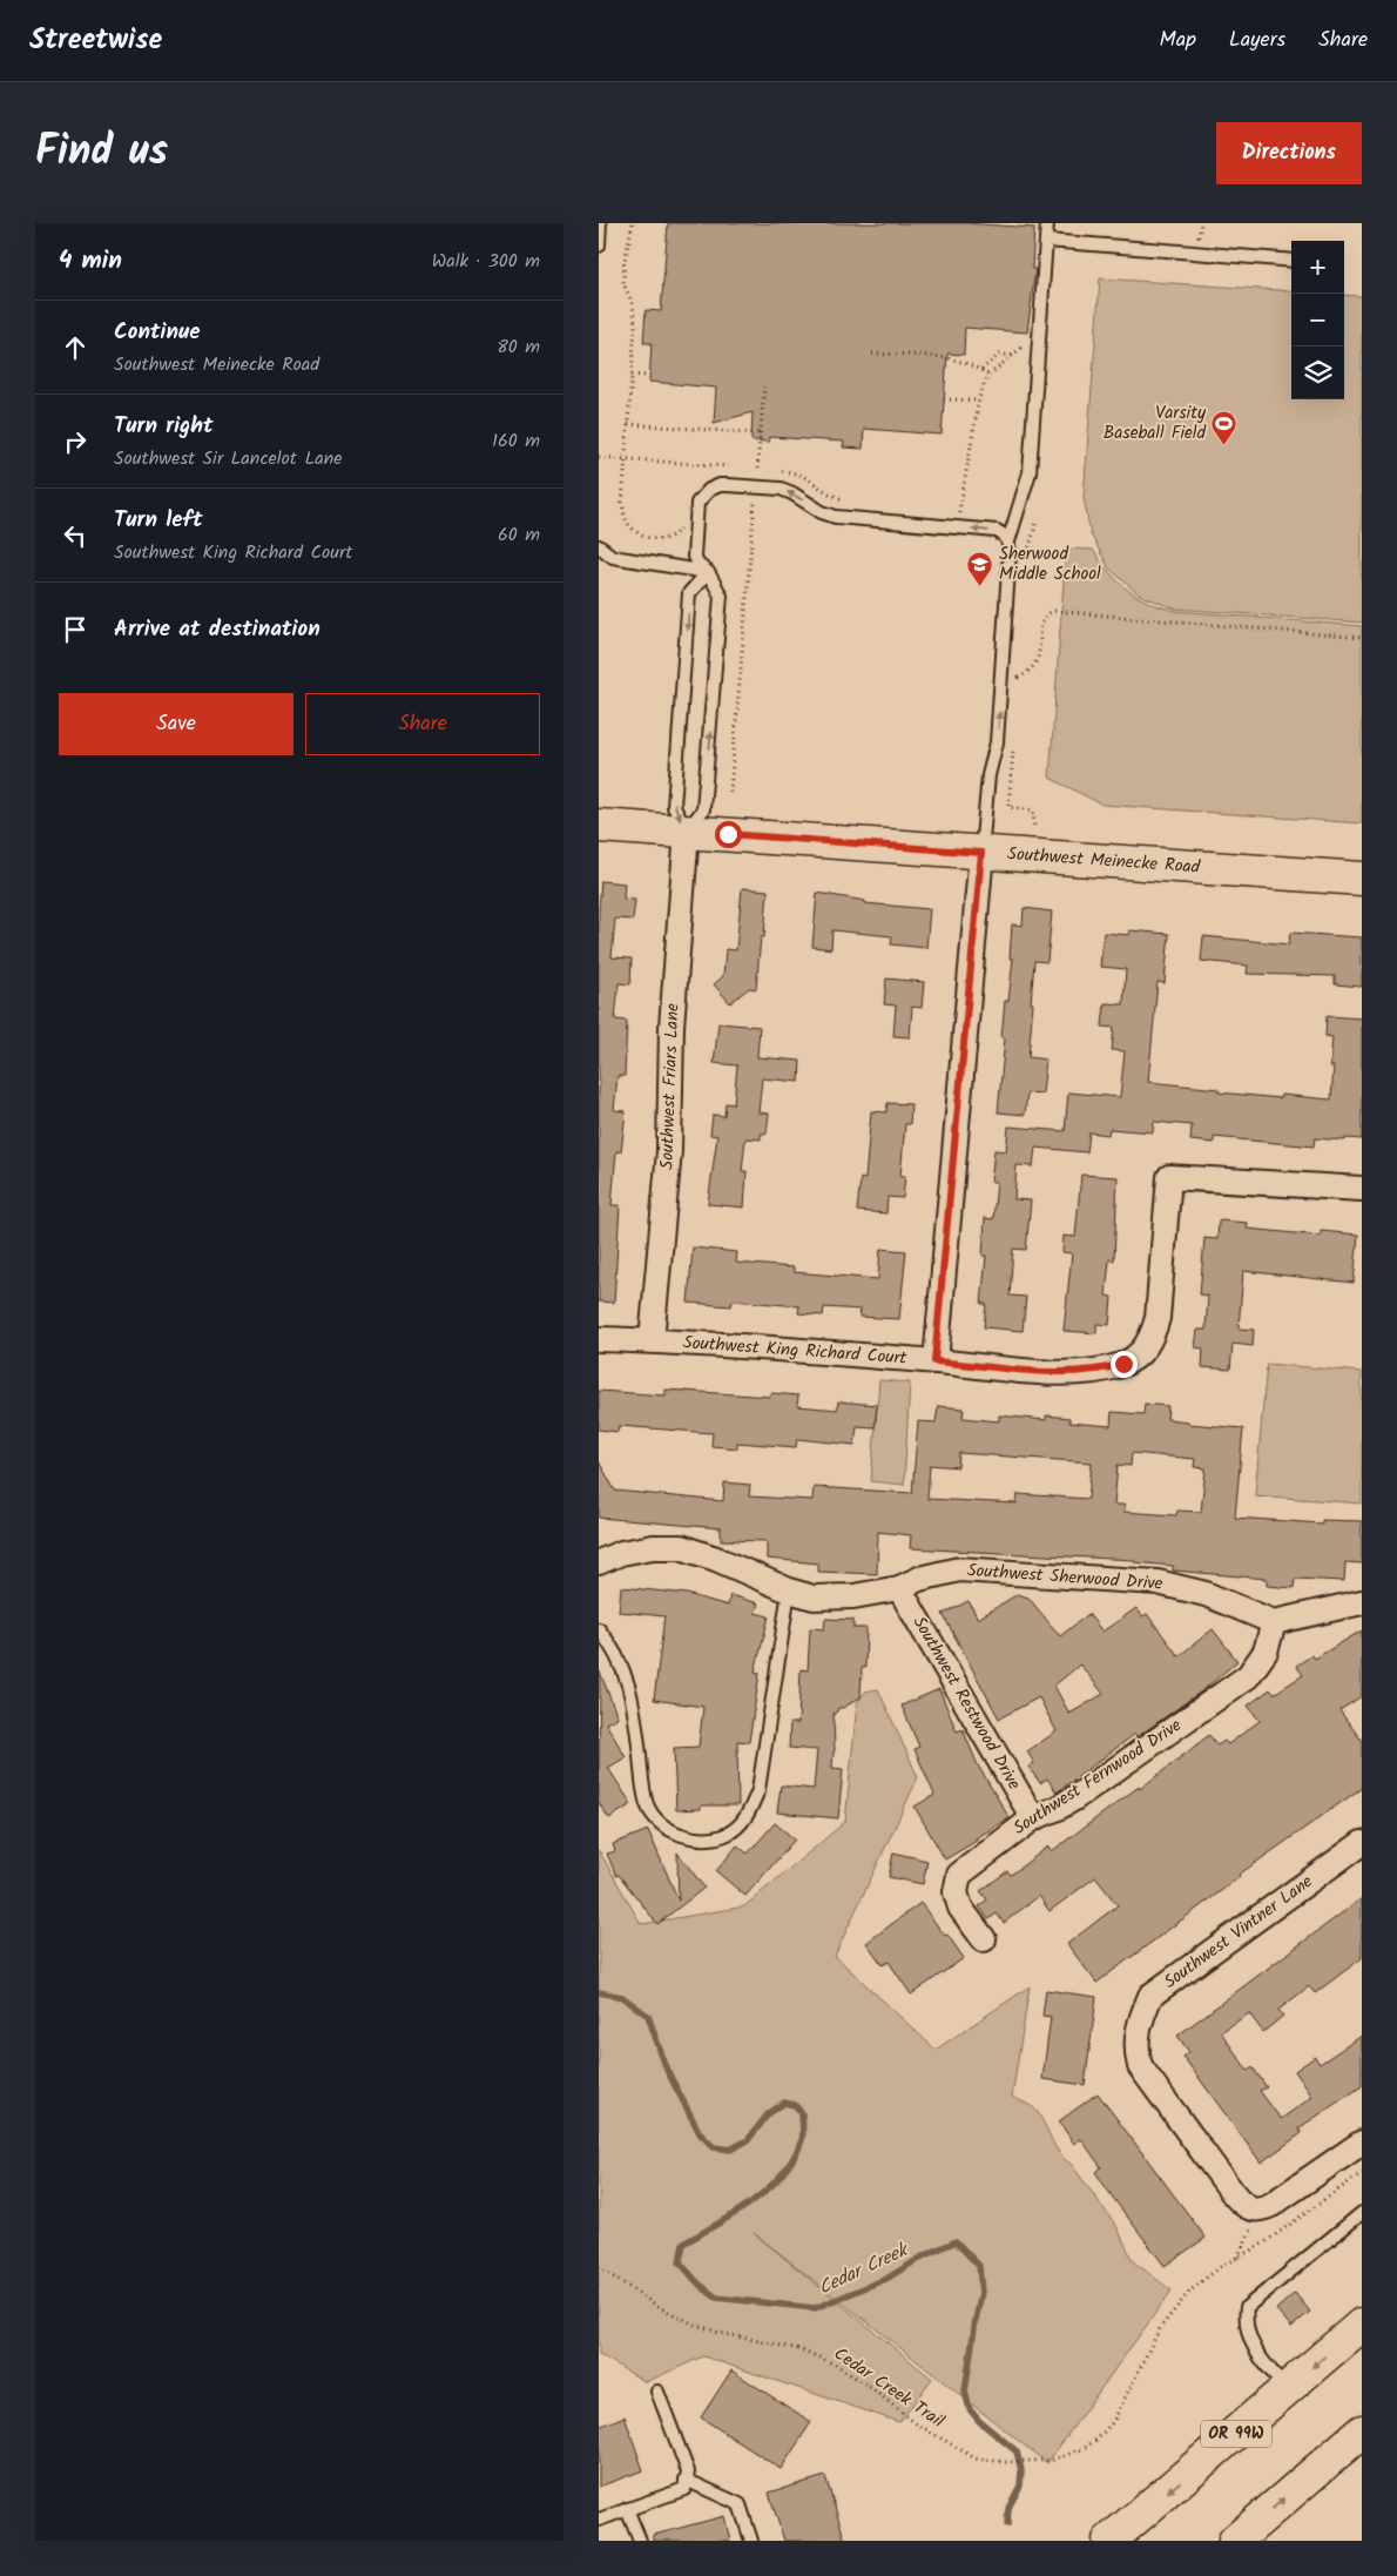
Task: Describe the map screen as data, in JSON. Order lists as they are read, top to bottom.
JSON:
{
  "streets": {
    "main road": ["Southwest Meinecke Road", "OR 99W"],
    "street": [
      "Southwest Friars Lane",
      "Southwest King Richard Court",
      "Southwest Sherwood Drive",
      "Southwest Restwood Drive",
      "Southwest Fernwood Drive",
      "Southwest Vintner Lane"
    ],
    "path": ["Cedar Creek Trail"]
  },
  "crossings": [
    ["Southwest Meinecke Road", "Southwest Friars Lane"],
    ["Southwest Friars Lane", "Southwest King Richard Court"],
    ["Southwest Sherwood Drive", "Southwest Restwood Drive"],
    ["Southwest Sherwood Drive", "Southwest Fernwood Drive"],
    ["Southwest Restwood Drive", "Southwest Fernwood Drive"]
  ],
  "water": ["Cedar Creek"],
  "places": {
    "sports": ["Varsity Baseball Field"],
    "school or university": ["Sherwood Middle School"]
  },
  "page": {
    "header": "Streetwise",
    "nav": ["Map", "Layers", "Share"],
    "title": "Find us",
    "buttons": [
      "Directions",
      ["Save", "Share"]
    ],
    "heading": ["4 min", "Walk · 300 m"],
    "map_buttons": ["+", "−"],
    "list": [
      ["Continue", "Southwest Meinecke Road", "80 m"],
      ["Turn right", "Southwest Sir Lancelot Lane", "160 m"],
      ["Turn left", "Southwest King Richard Court", "60 m"],
      "Arrive at destination"
    ]
  }
}
